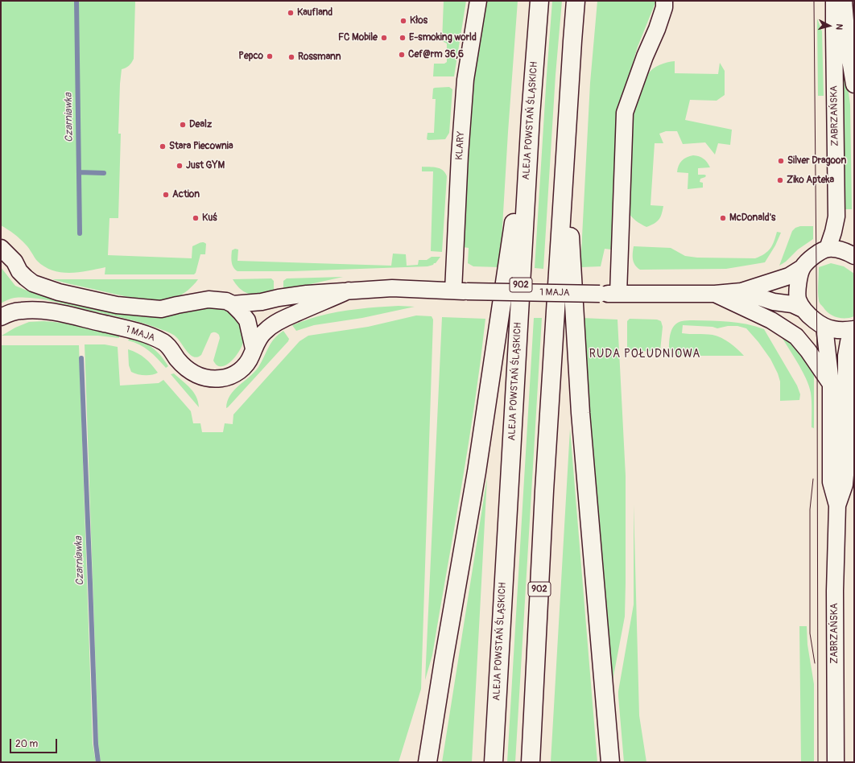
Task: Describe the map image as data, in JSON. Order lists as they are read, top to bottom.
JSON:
{
  "streets": {
    "main road": ["ALEJA POWSTAŃ ŚLĄSKICH", "902"],
    "street": ["ZABRZAŃSKA", "KLARY", "1 MAJA"]
  },
  "crossings": [
    ["ZABRZAŃSKA", "1 MAJA"],
    ["KLARY", "1 MAJA"]
  ],
  "districts": ["RUDA POŁUDNIOWA"],
  "water": ["Czarniawka"],
  "places": [
    "Kaufland",
    "Kłos",
    "FC Mobile",
    "E-smoking world",
    "Cef@rm 36,6",
    "Pepco",
    "Rossmann",
    "Dealz",
    "Stara Piecownia",
    "Silver Dragoon",
    "Just GYM",
    "Ziko Apteka",
    "Action",
    "Kuś",
    "McDonald's"
  ],
  "scale_bar": "20 m",
  "north": "right"
}
